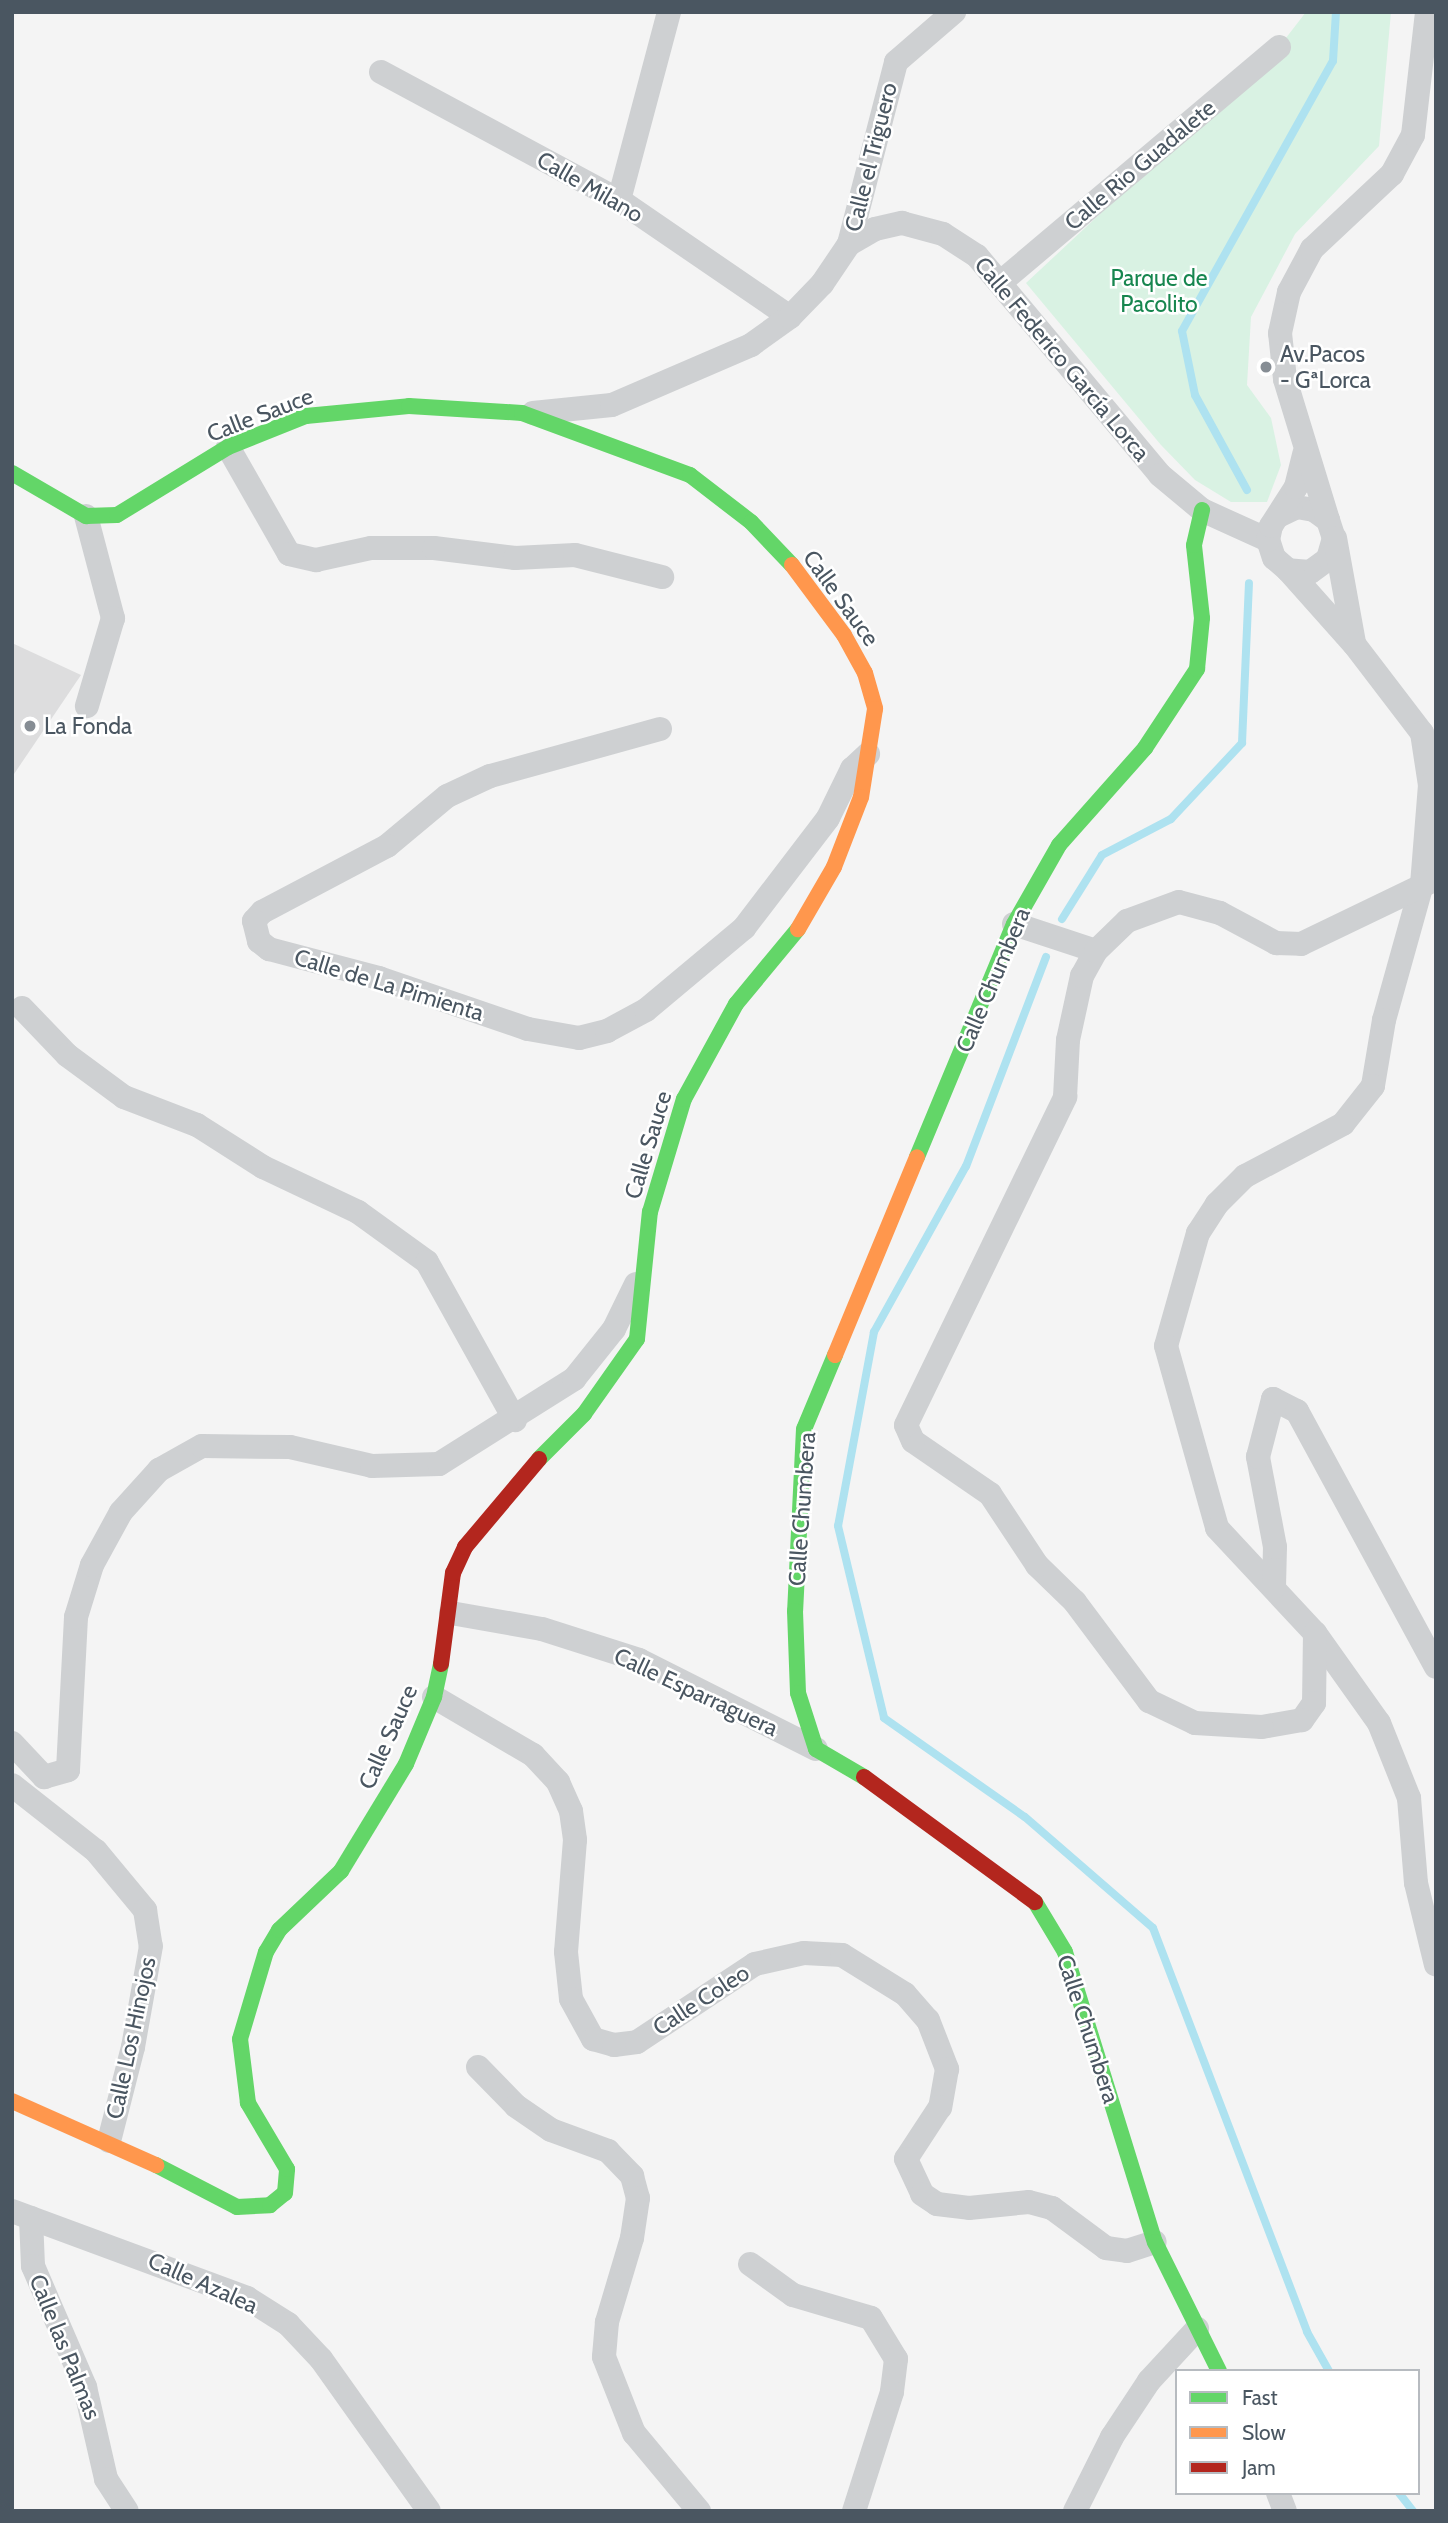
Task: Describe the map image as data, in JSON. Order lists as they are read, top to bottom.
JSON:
{
  "streets": {
    "street": [
      "Calle el Triguero",
      "Calle Rio Guadalete",
      "Calle Milano",
      "Calle Federico García Lorca",
      "Calle Sauce",
      "Calle Chumbera",
      "Calle de La Pimienta",
      "Calle Esparraguera",
      "Calle Coleo",
      "Calle Los Hinojos",
      "Calle Azalea",
      "Calle las Palmas"
    ]
  },
  "crossings": [
    ["Calle el Triguero", "Calle Federico García Lorca"],
    ["Calle Rio Guadalete", "Calle Federico García Lorca"],
    ["Calle Milano", "Calle Federico García Lorca"],
    ["Calle Federico García Lorca", "Calle Sauce"],
    ["Calle Federico García Lorca", "Calle Chumbera"],
    ["Calle Sauce", "Calle de La Pimienta"],
    ["Calle Sauce", "Calle Esparraguera"],
    ["Calle Sauce", "Calle Coleo"],
    ["Calle Sauce", "Calle Los Hinojos"],
    ["Calle Chumbera", "Calle Esparraguera"],
    ["Calle Chumbera", "Calle Coleo"],
    ["Calle Azalea", "Calle las Palmas"]
  ],
  "parks": ["Parque de Pacolito"],
  "places": ["Av.Pacos - GªLorca", "La Fonda"],
  "legend": ["Fast", "Slow", "Jam"]
}
